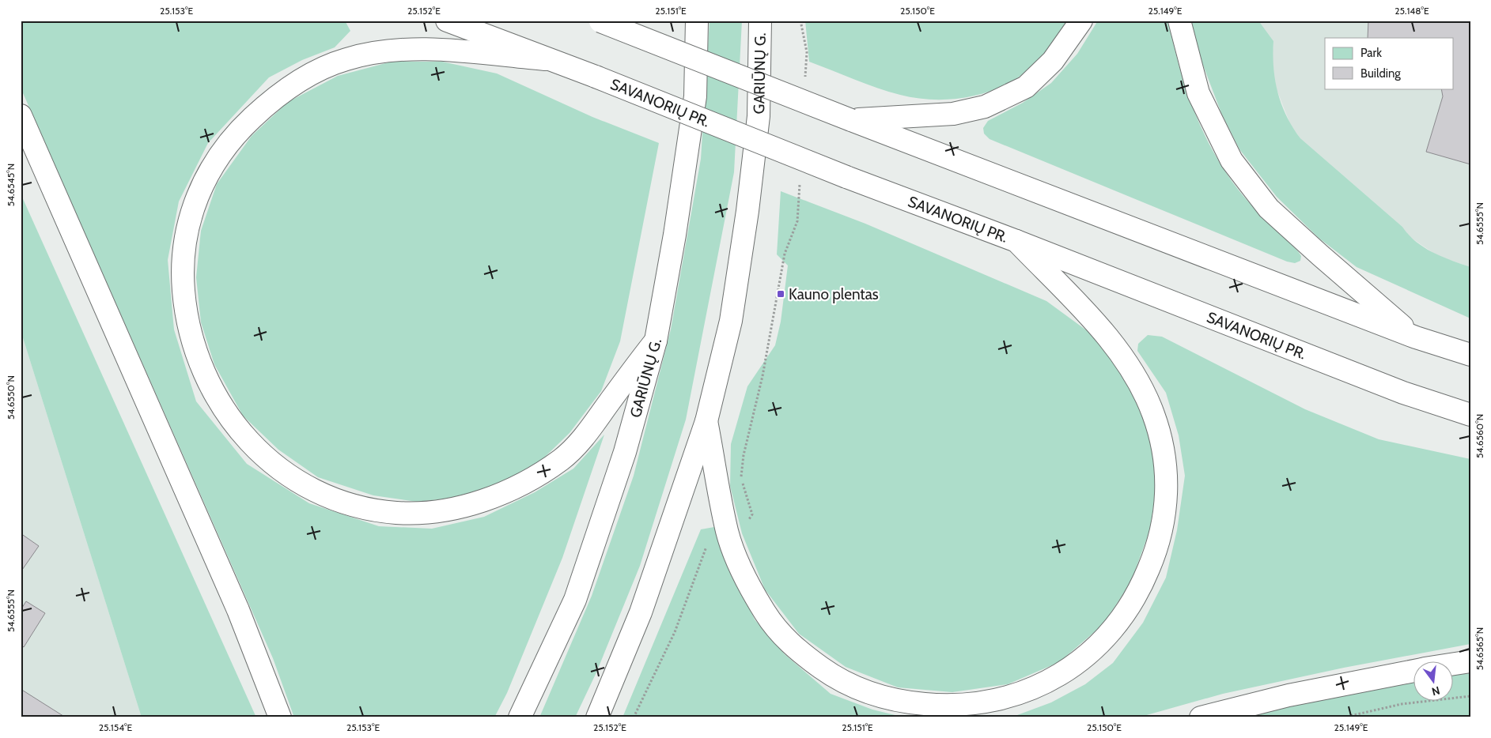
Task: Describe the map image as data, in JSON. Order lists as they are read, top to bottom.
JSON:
{
  "streets": {
    "highway": ["GARIŪNŲ G.", "SAVANORIŲ PR."]
  },
  "places": {
    "transit": ["Kauno plentas"]
  },
  "legend": ["Park", "Building"],
  "north": "bottom",
  "coordinates": [
    "25.153°E",
    "25.152°E",
    "25.151°E",
    "25.150°E",
    "25.149°E",
    "25.148°E",
    "54.6545°N",
    "54.6555°N",
    "54.6550°N",
    "54.6560°N",
    "54.6565°N",
    "25.154°E"
  ]
}
